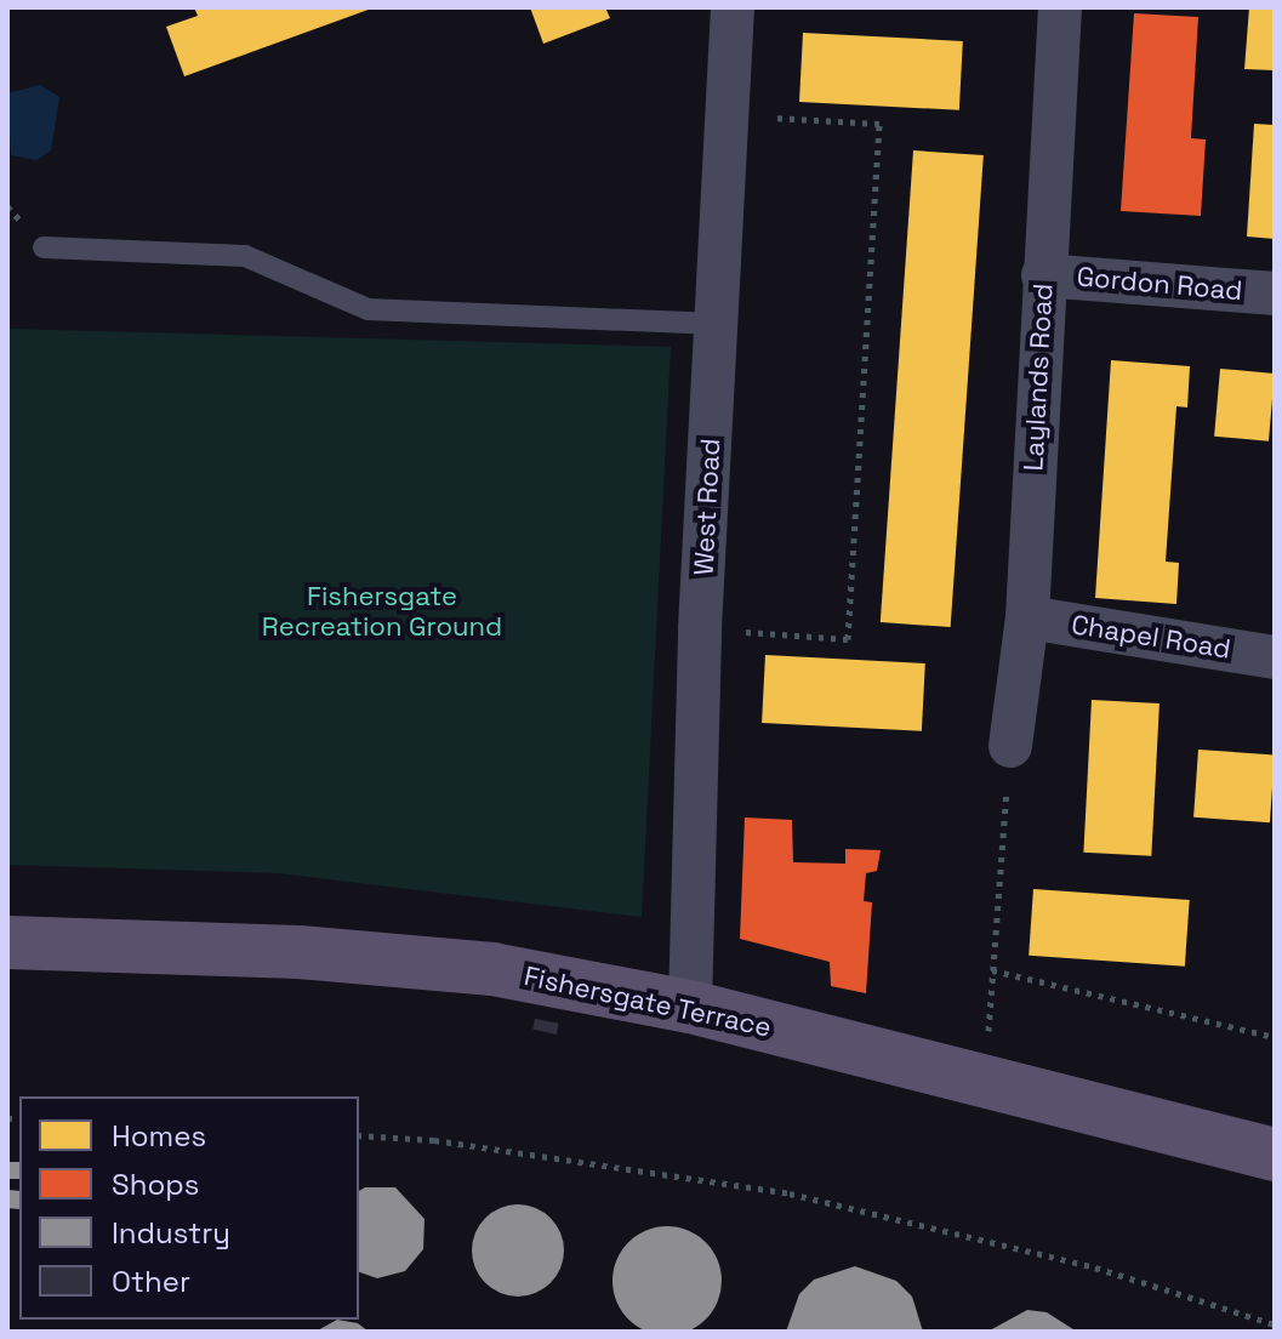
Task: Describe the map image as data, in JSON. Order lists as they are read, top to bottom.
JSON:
{
  "streets": {
    "main road": ["Fishersgate Terrace"],
    "street": [
      "Gordon Road",
      "Laylands Road",
      "West Road",
      "Chapel Road"
    ]
  },
  "crossings": [
    ["Gordon Road", "Laylands Road"],
    ["Laylands Road", "Chapel Road"],
    ["West Road", "Fishersgate Terrace"]
  ],
  "parks": ["Fishersgate Recreation Ground"],
  "legend": [
    "Homes",
    "Shops",
    "Industry",
    "Other"
  ]
}
